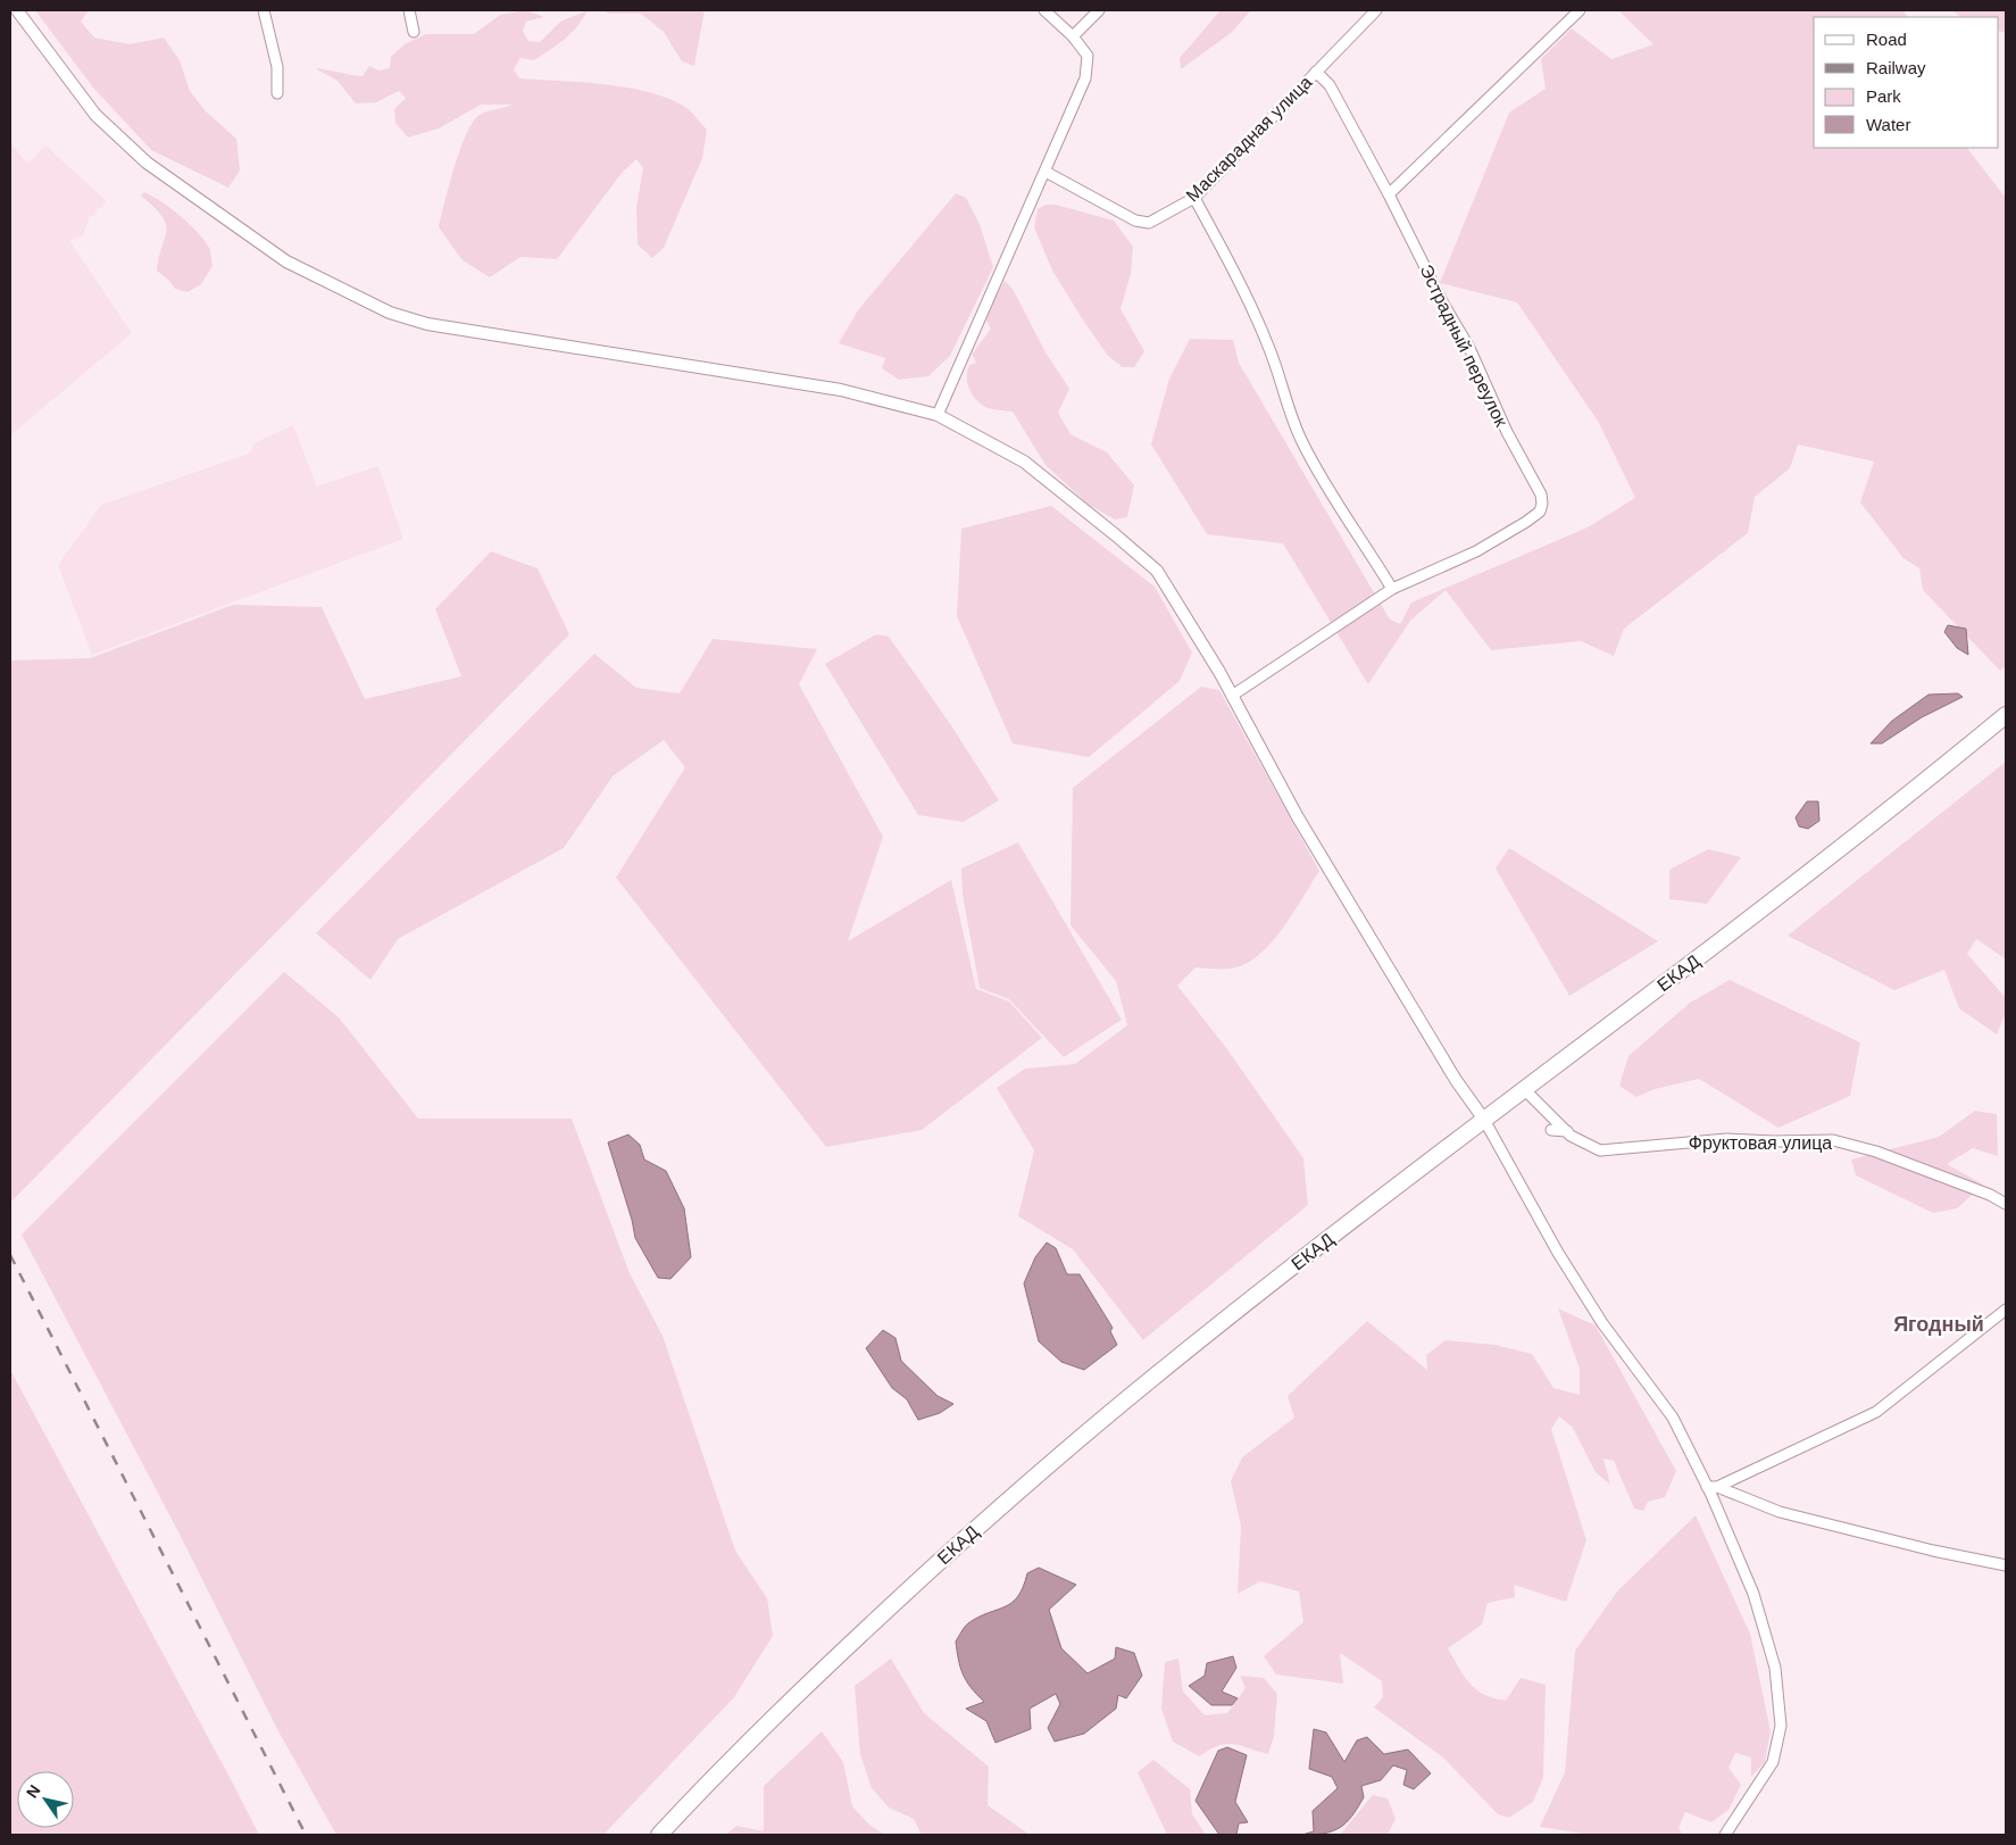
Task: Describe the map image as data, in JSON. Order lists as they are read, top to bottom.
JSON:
{
  "streets": {
    "highway": ["ЕКАД"],
    "street": ["Маскарадная улица", "Эстрадный переулок", "Фруктовая улица"]
  },
  "crossings": [
    ["Маскарадная улица", "Эстрадный переулок"],
    ["ЕКАД", "Фруктовая улица"]
  ],
  "districts": ["Ягодный"],
  "legend": [
    "Road",
    "Railway",
    "Park",
    "Water"
  ],
  "north": "top left"
}
